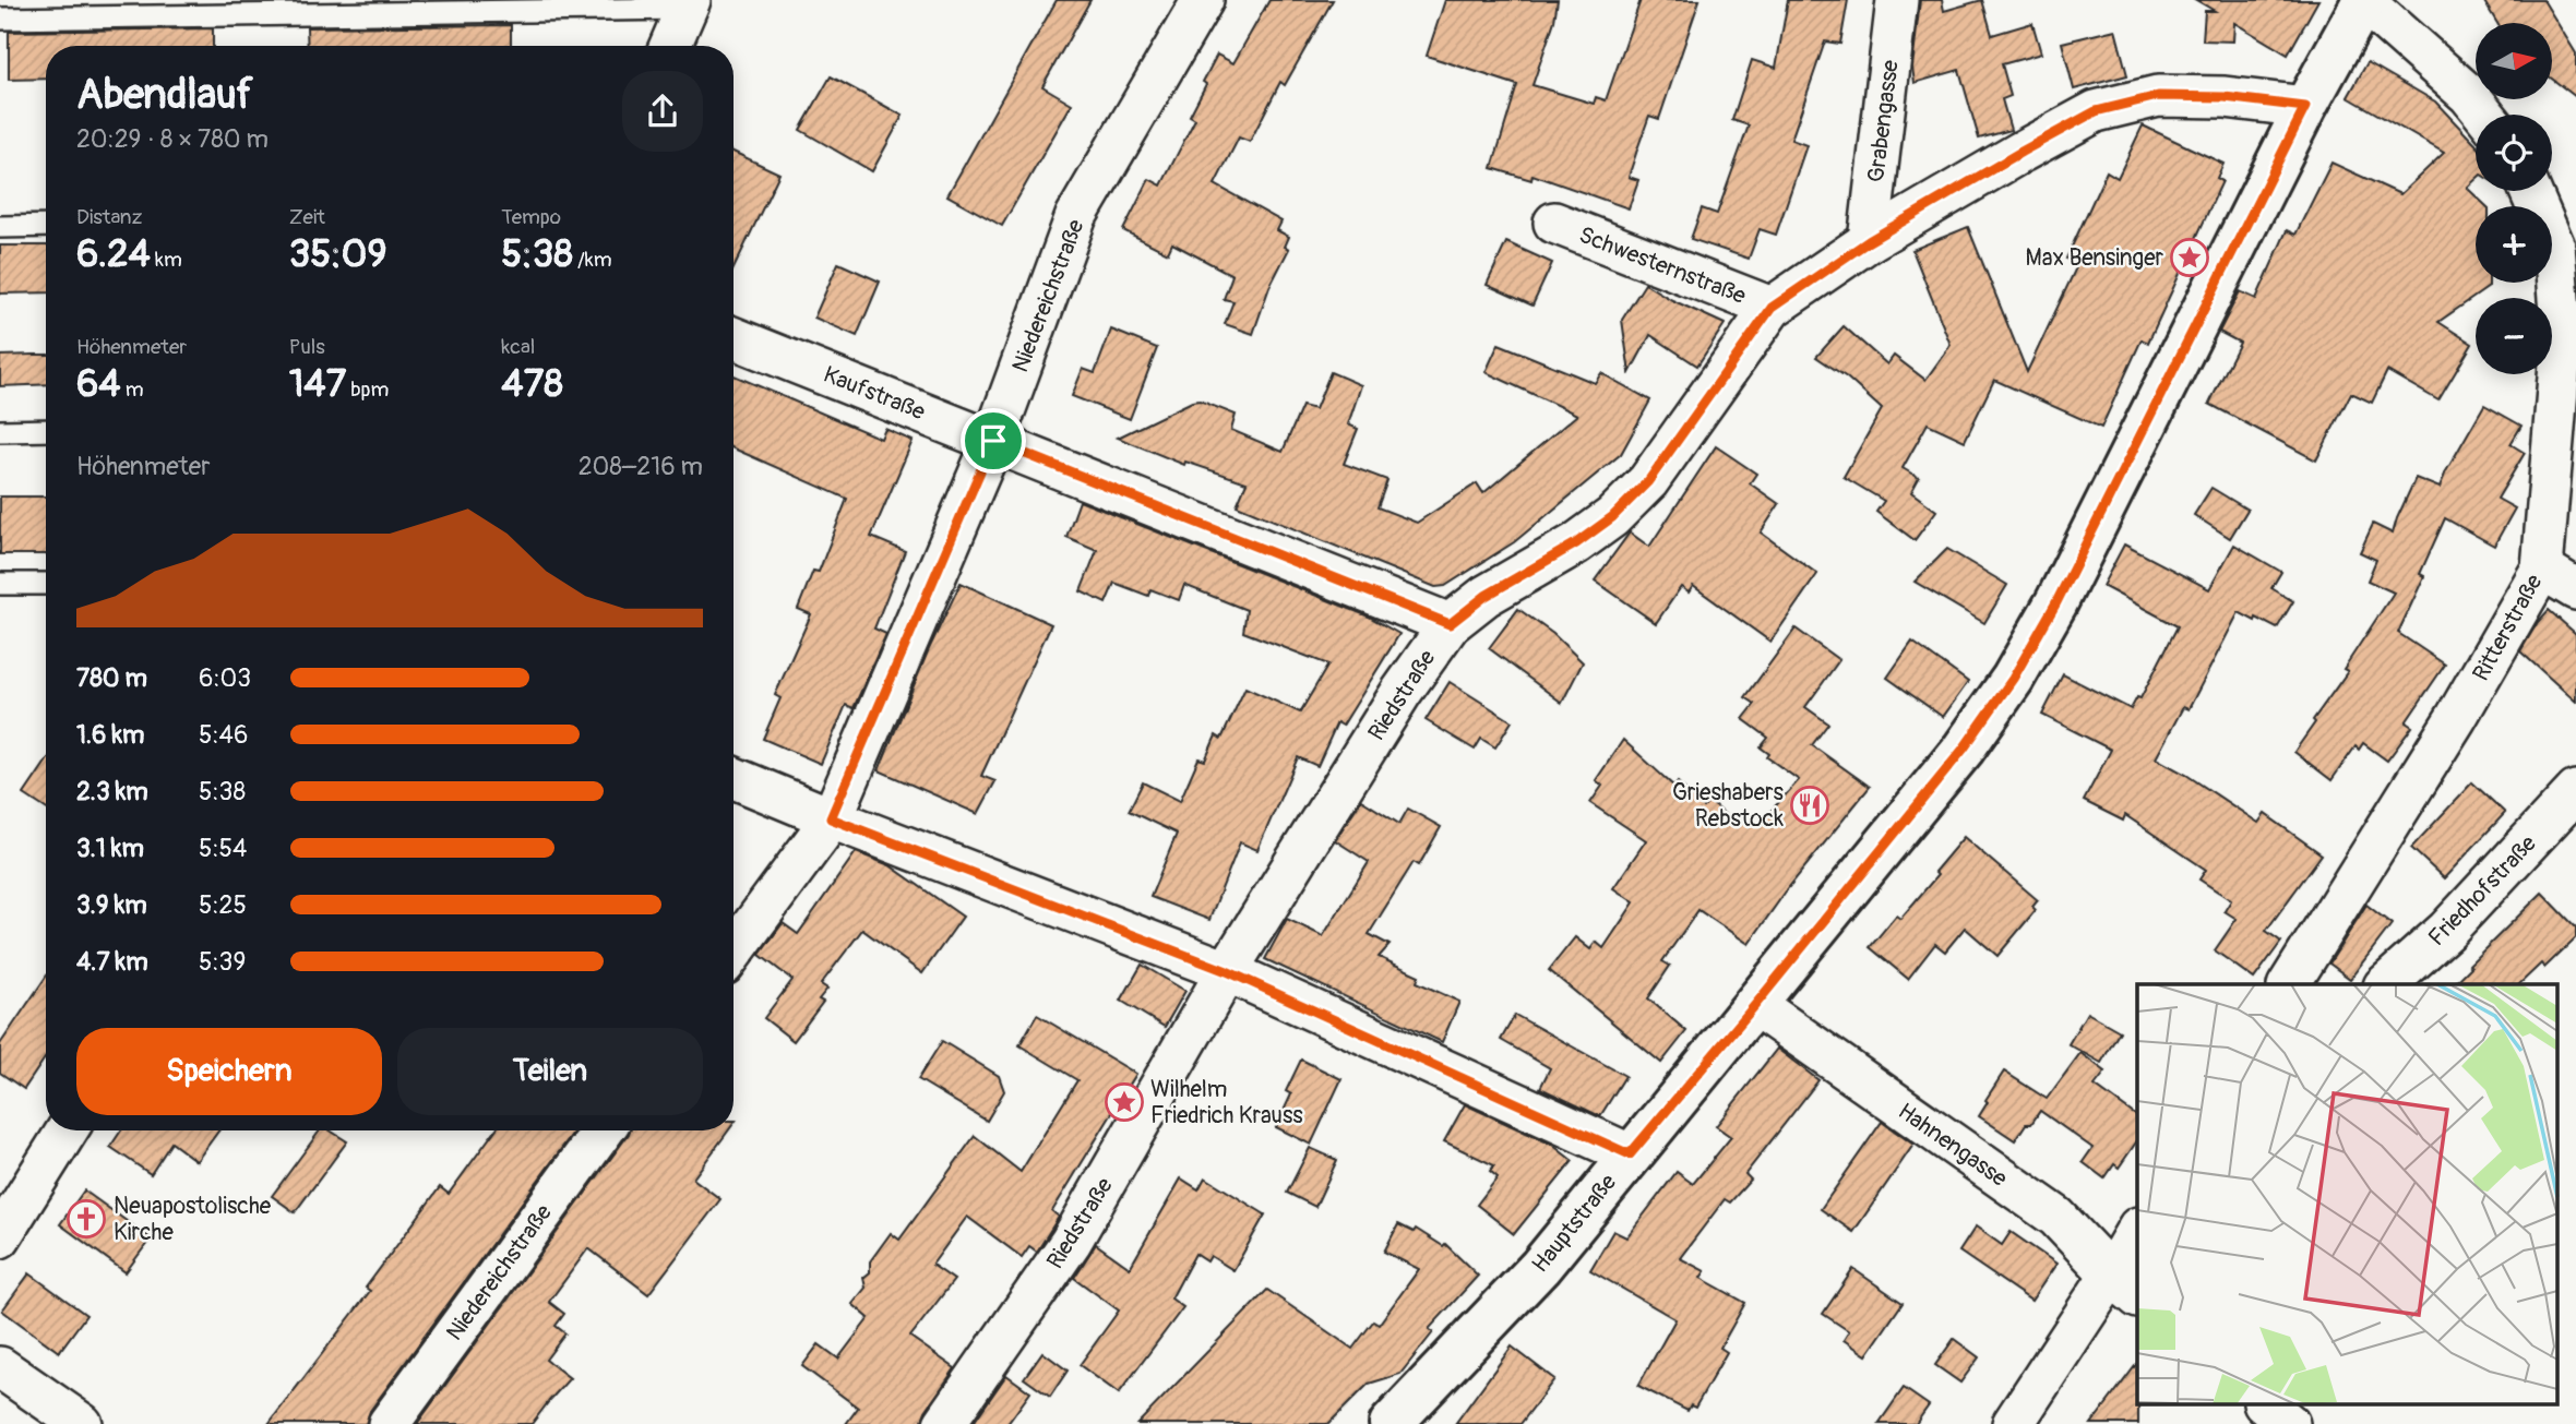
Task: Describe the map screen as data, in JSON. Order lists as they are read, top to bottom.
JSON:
{
  "streets": {
    "street": [
      "Grabengasse",
      "Schwesternstraße",
      "Niedereichstraße",
      "Kaufstraße",
      "Ritterstraße",
      "Riedstraße",
      "Friedhofstraße",
      "Hahnengasse",
      "Hauptstraße"
    ]
  },
  "crossings": [
    ["Grabengasse", "Riedstraße"],
    ["Schwesternstraße", "Riedstraße"],
    ["Niedereichstraße", "Kaufstraße"],
    ["Kaufstraße", "Riedstraße"],
    ["Riedstraße", "Hauptstraße"],
    ["Hahnengasse", "Hauptstraße"]
  ],
  "places": {
    "place": ["Max Bensinger", "Wilhelm Friedrich Krauss"],
    "restaurant": ["Grieshabers Rebstock"],
    "church": ["Neuapostolische Kirche"]
  },
  "north": "right",
  "page": {
    "map_buttons": ["+", "−"],
    "heading": ["Abendlauf", "20:29 · 8 × 780 m"],
    "stats": [
      ["Distanz", "6.24 km"],
      ["Zeit", "35:09"],
      ["Tempo", "5:38 /km"],
      ["Höhenmeter", "64 m"],
      ["Puls", "147 bpm"],
      ["kcal", "478"]
    ],
    "chart": ["Höhenmeter", "208–216 m"],
    "list": [
      {
        "name": "780 m",
        "note": "6:03"
      },
      {
        "name": "1.6 km",
        "note": "5:46"
      },
      {
        "name": "2.3 km",
        "note": "5:38"
      },
      {
        "name": "3.1 km",
        "note": "5:54"
      },
      {
        "name": "3.9 km",
        "note": "5:25"
      },
      {
        "name": "4.7 km",
        "note": "5:39"
      }
    ],
    "buttons": ["Speichern", "Teilen"]
  }
}
